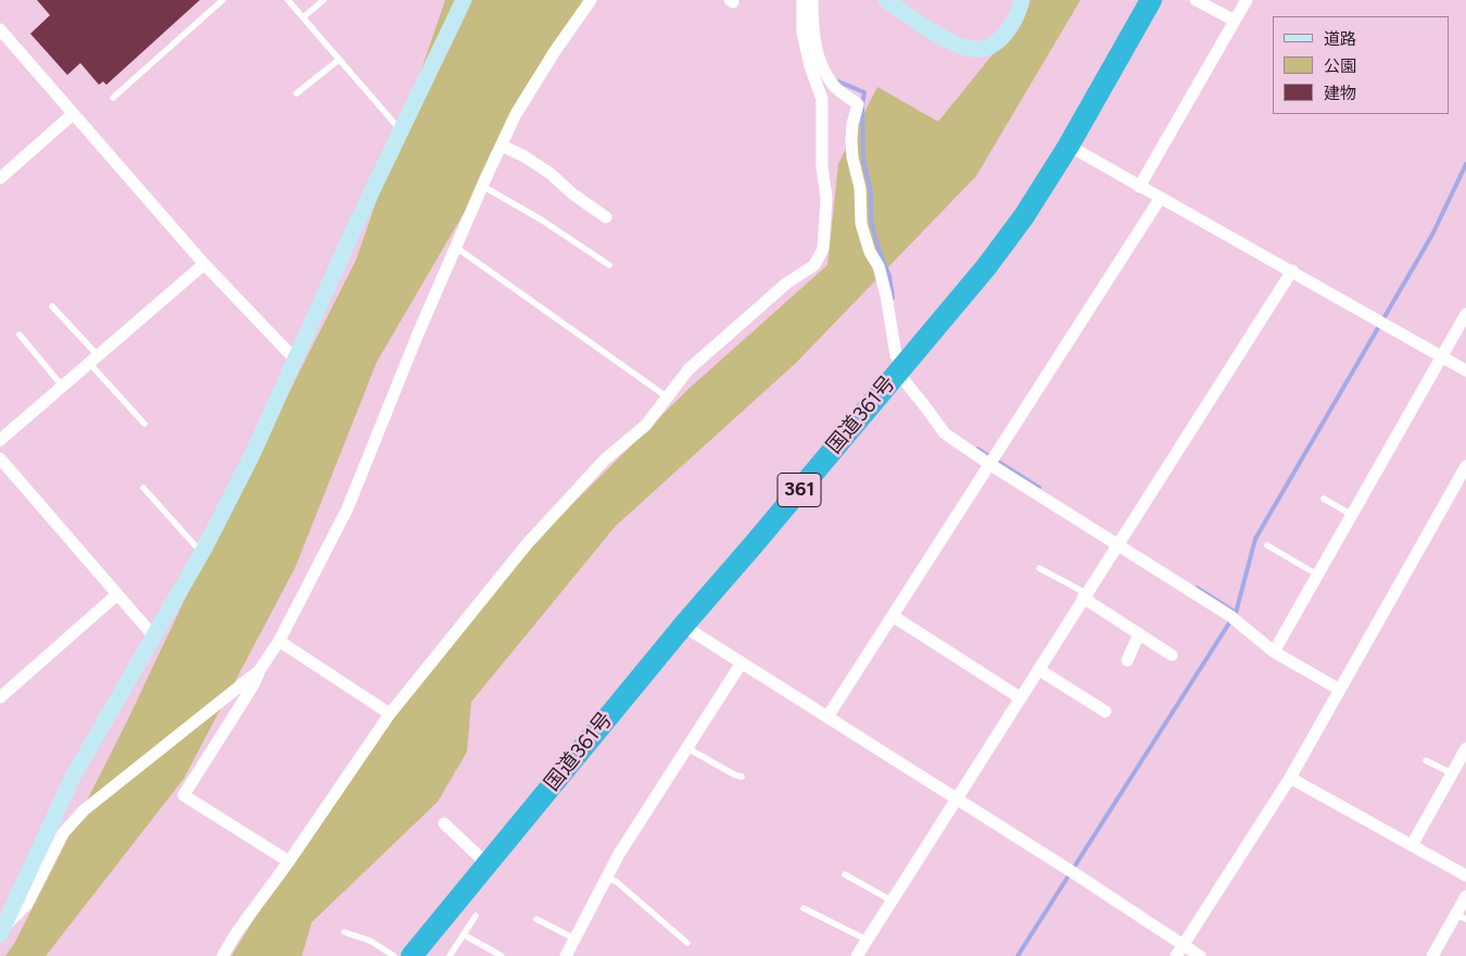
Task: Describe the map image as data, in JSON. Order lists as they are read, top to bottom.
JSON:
{
  "streets": {
    "highway": ["国道361号", "361"]
  },
  "legend": ["道路", "公園", "建物"]
}
